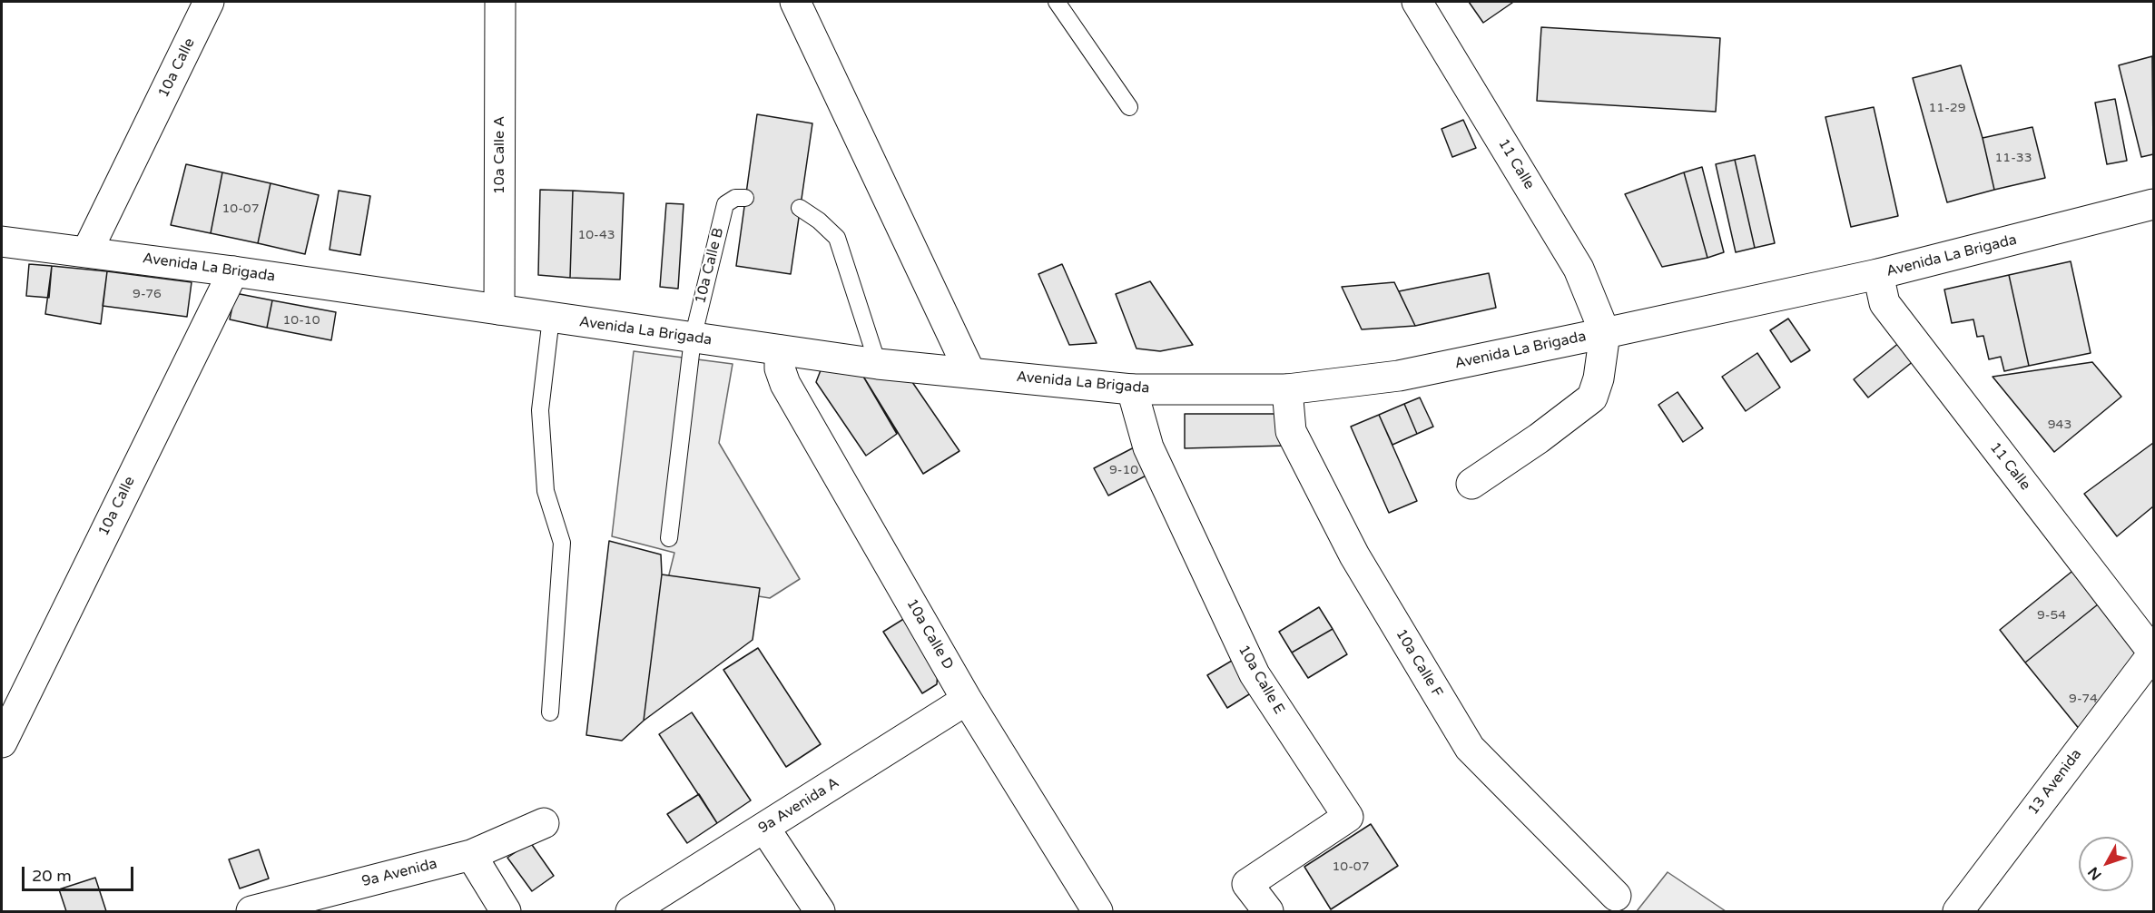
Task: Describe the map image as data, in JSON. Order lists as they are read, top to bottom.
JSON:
{
  "streets": {
    "street": [
      "10a Calle",
      "10a Calle A",
      "11 Calle",
      "Avenida La Brigada",
      "10a Calle D",
      "10a Calle F",
      "10a Calle E",
      "13 Avenida",
      "9a Avenida A",
      "9a Avenida"
    ],
    "lane": ["10a Calle B"]
  },
  "crossings": [
    ["10a Calle", "Avenida La Brigada"],
    ["10a Calle A", "Avenida La Brigada"],
    ["11 Calle", "Avenida La Brigada"],
    ["11 Calle", "13 Avenida"],
    ["Avenida La Brigada", "10a Calle B"],
    ["Avenida La Brigada", "10a Calle D"],
    ["Avenida La Brigada", "10a Calle F"],
    ["Avenida La Brigada", "10a Calle E"],
    ["10a Calle D", "9a Avenida A"]
  ],
  "house_numbers": [
    "11-29",
    "11-33",
    "10-07",
    "10-43",
    "9-76",
    "10-10",
    "943",
    "9-10",
    "9-54",
    "9-74",
    "10-07"
  ],
  "scale_bar": "20 m",
  "north": "bottom left"
}
